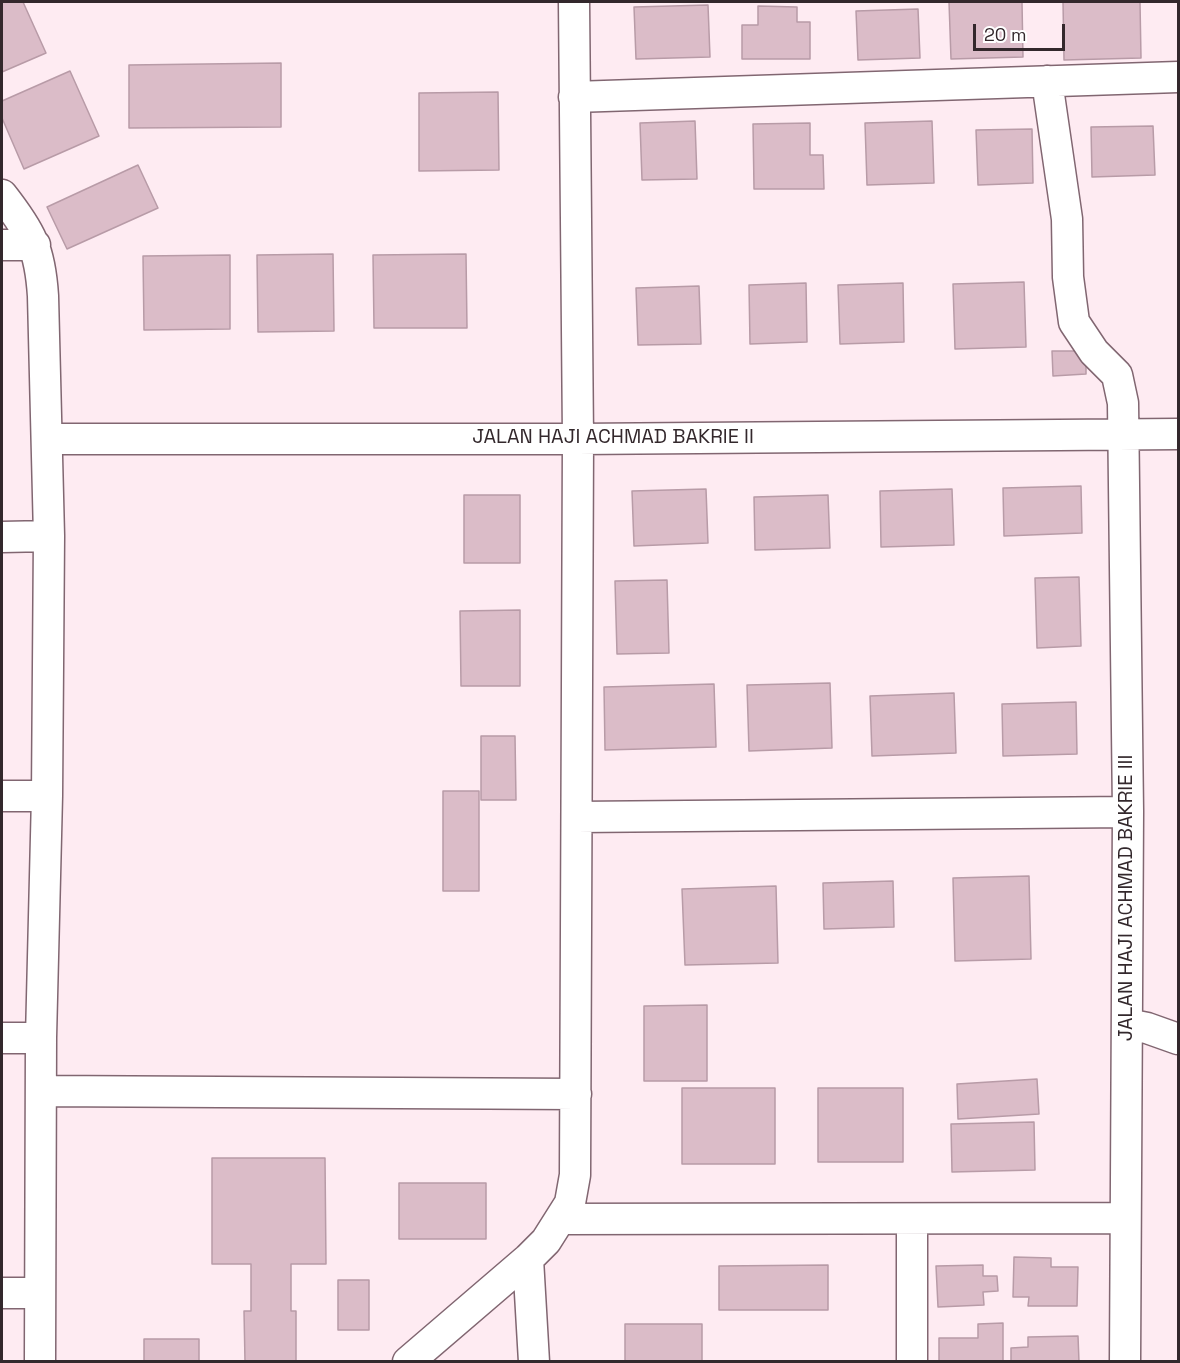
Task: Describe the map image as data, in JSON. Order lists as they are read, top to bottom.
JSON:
{
  "streets": {
    "street": ["JALAN HAJI ACHMAD BAKRIE II", "JALAN HAJI ACHMAD BAKRIE III"]
  },
  "crossings": [
    ["JALAN HAJI ACHMAD BAKRIE II", "JALAN HAJI ACHMAD BAKRIE III"]
  ],
  "scale_bar": "20 m"
}
